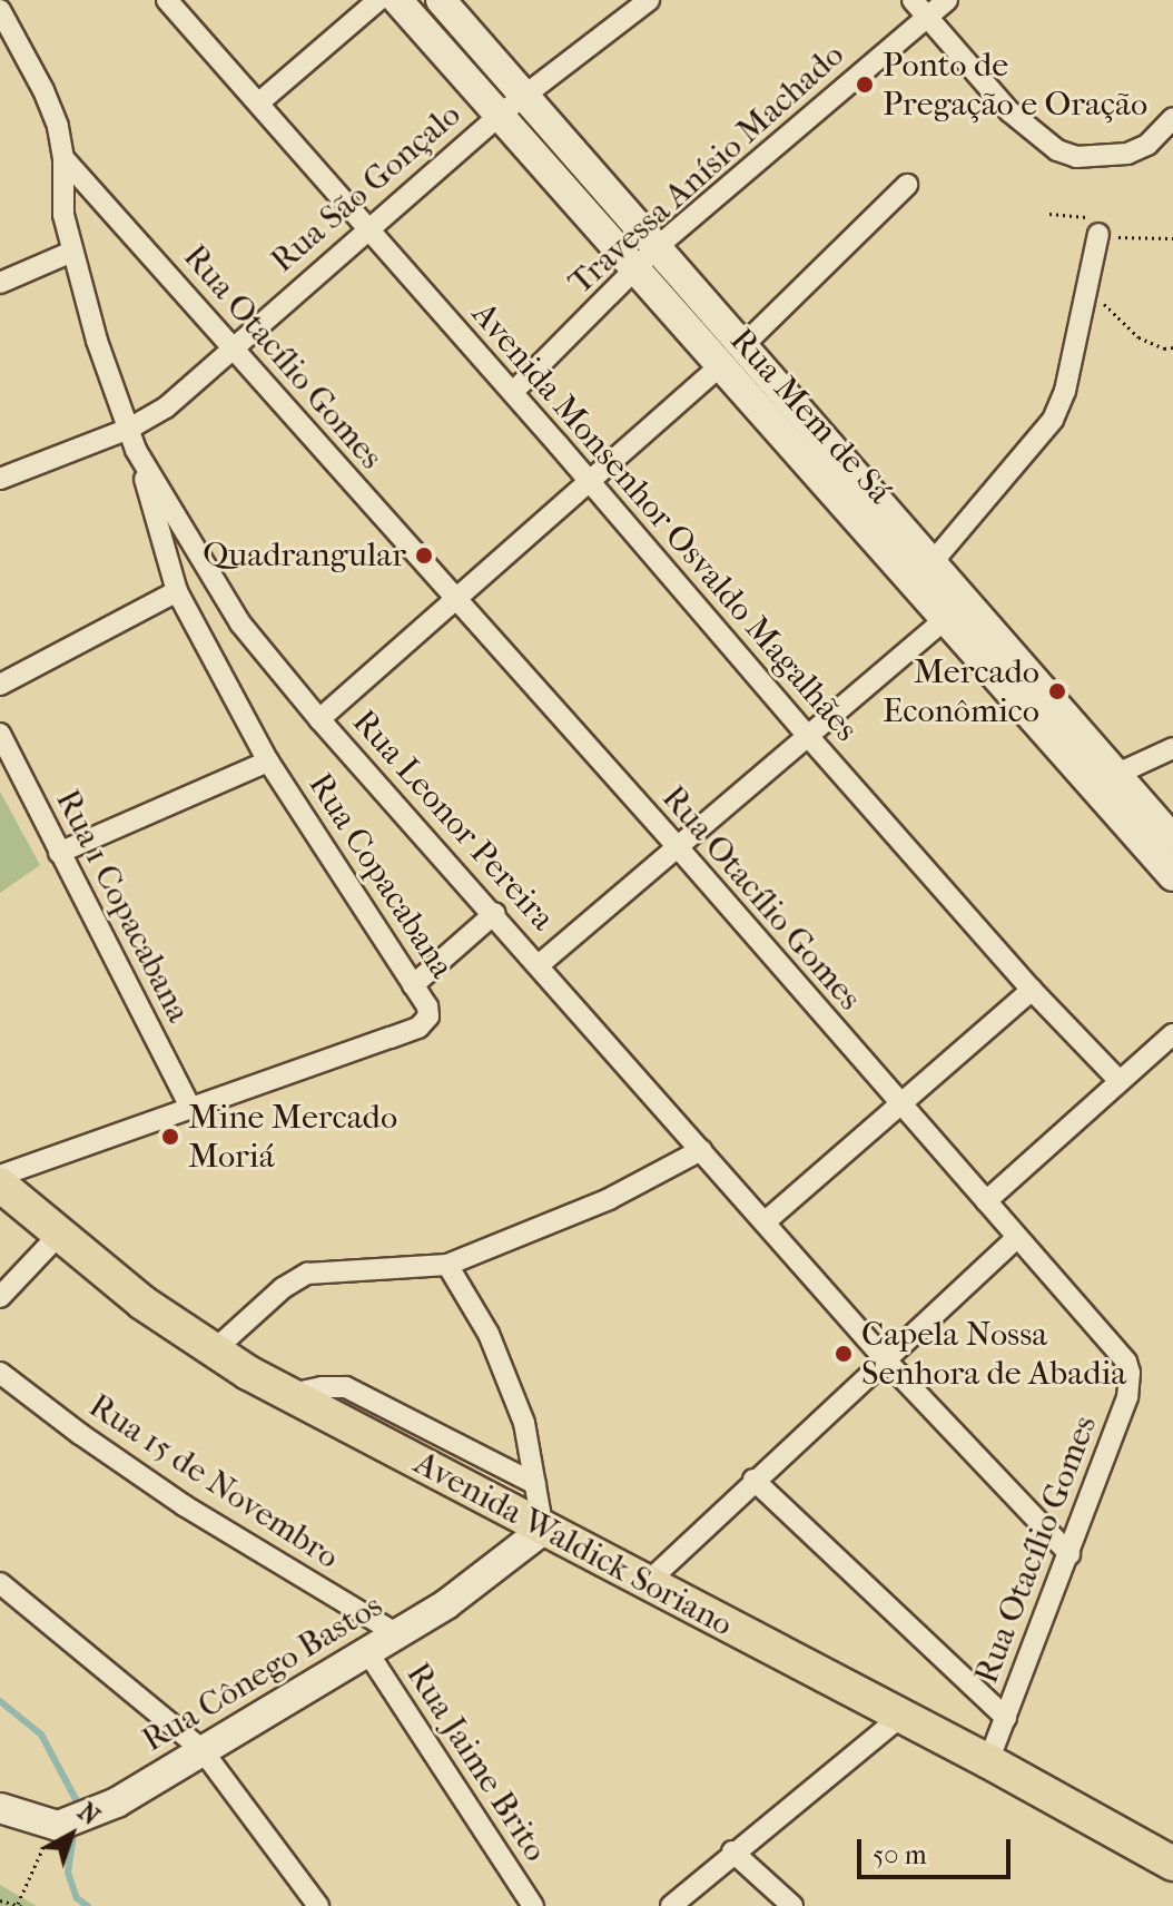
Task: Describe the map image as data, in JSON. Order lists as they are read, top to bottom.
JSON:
{
  "streets": {
    "main road": ["Avenida Waldick Soriano"],
    "street": [
      "Travessa Anísio Machado",
      "Rua São Gonçalo",
      "Rua Otacílio Gomes",
      "Rua Mem de Sá",
      "Avenida Monsenhor Osvaldo Magalhães",
      "Rua Leonor Pereira",
      "Rua Copacabana",
      "Rua 1 Copacabana",
      "Rua 15 de Novembro",
      "Rua Cônego Bastos",
      "Rua Jaime Brito"
    ]
  },
  "crossings": [
    ["Travessa Anísio Machado", "Rua Mem de Sá"],
    ["Travessa Anísio Machado", "Avenida Monsenhor Osvaldo Magalhães"],
    ["Rua São Gonçalo", "Rua Otacílio Gomes"],
    ["Rua São Gonçalo", "Rua Mem de Sá"],
    ["Rua São Gonçalo", "Avenida Monsenhor Osvaldo Magalhães"],
    ["Rua São Gonçalo", "Rua Leonor Pereira"],
    ["Rua Otacílio Gomes", "Rua Leonor Pereira"],
    ["Rua Otacílio Gomes", "Avenida Waldick Soriano"],
    ["Rua Leonor Pereira", "Rua Copacabana"],
    ["Rua Copacabana", "Rua 1 Copacabana"],
    ["Rua 15 de Novembro", "Rua Cônego Bastos"],
    ["Avenida Waldick Soriano", "Rua Cônego Bastos"],
    ["Rua Cônego Bastos", "Rua Jaime Brito"]
  ],
  "places": [
    "Ponto de Pregação e Oração",
    "Quadrangular",
    "Mercado Econômico",
    "Mine Mercado Moriá",
    "Capela Nossa Senhora de Abadia"
  ],
  "scale_bar": "50 m",
  "north": "top right"
}
